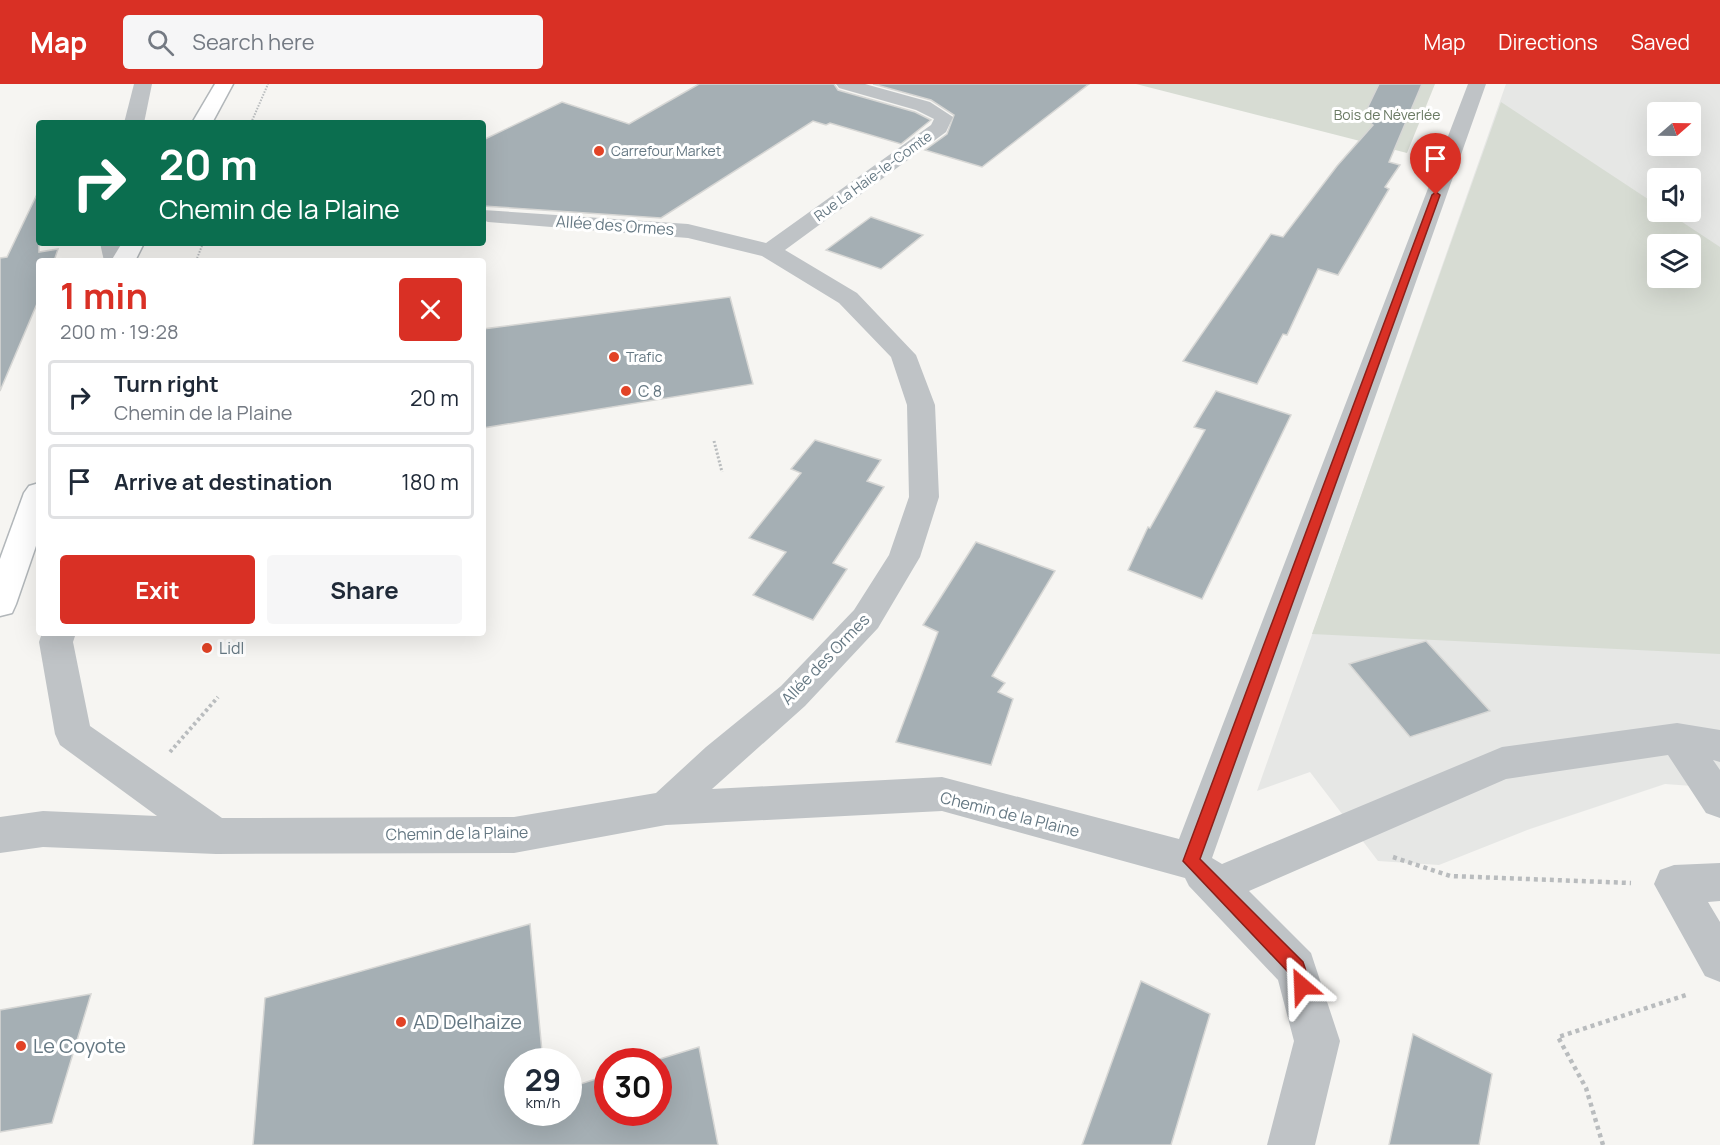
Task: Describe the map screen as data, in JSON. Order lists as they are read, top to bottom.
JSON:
{
  "streets": {
    "street": ["Rue La Haie-le-Comte", "Allée des Ormes", "Chemin de la Plaine"]
  },
  "crossings": [
    ["Rue La Haie-le-Comte", "Allée des Ormes"],
    ["Allée des Ormes", "Chemin de la Plaine"]
  ],
  "parks": ["Bois de Néverlée"],
  "places": [
    "Carrefour Market",
    "Trafic",
    "C 8",
    "Lidl",
    "AD Delhaize",
    "Le Coyote"
  ],
  "north": "right",
  "page": {
    "header": "Map",
    "search": "Search here",
    "nav": ["Map", "Directions", "Saved"],
    "turn": ["20 m", "Chemin de la Plaine"],
    "heading": ["1 min", "200 m · 19:28"],
    "list": [
      {
        "name": "Turn right",
        "note": "Chemin de la Plaine",
        "value": "20 m"
      },
      {
        "name": "Arrive at destination",
        "value": "180 m"
      }
    ],
    "buttons": ["Exit", "Share"],
    "speed": "29 km/h",
    "limit": "30"
  }
}
